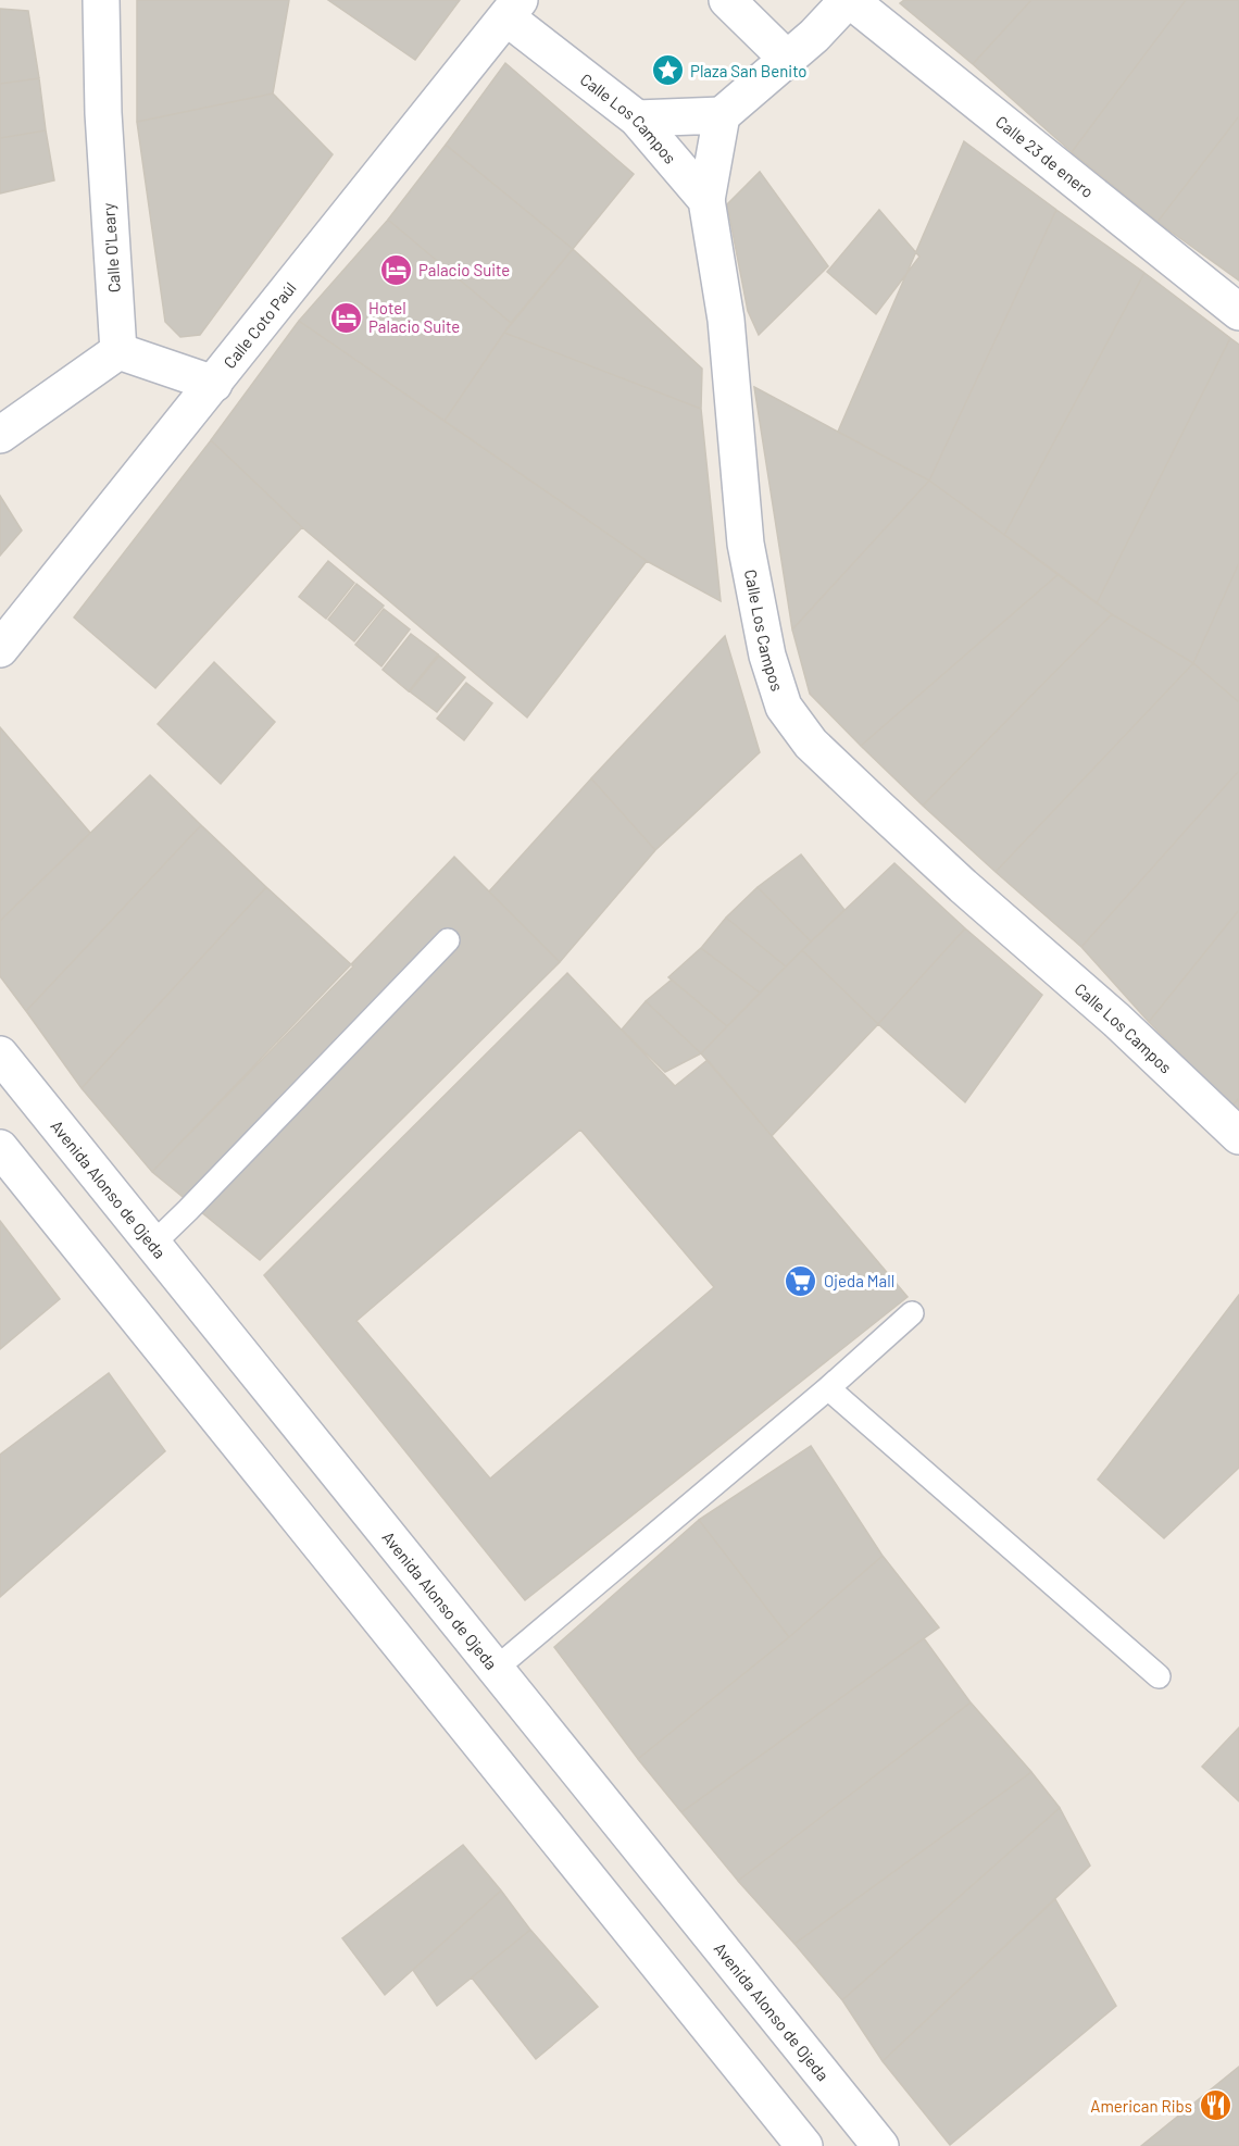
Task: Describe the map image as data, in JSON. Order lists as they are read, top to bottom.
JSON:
{
  "streets": {
    "street": [
      "Calle Los Campos",
      "Calle 23 de enero",
      "Calle O'Leary",
      "Calle Coto Paúl",
      "Avenida Alonso de Ojeda"
    ]
  },
  "crossings": [
    ["Calle Los Campos", "Calle Coto Paúl"]
  ],
  "places": {
    "place": ["Plaza San Benito"],
    "hotel": ["Palacio Suite", "Hotel Palacio Suite"],
    "supermarket": ["Ojeda Mall"],
    "restaurant": ["American Ribs"]
  }
}
